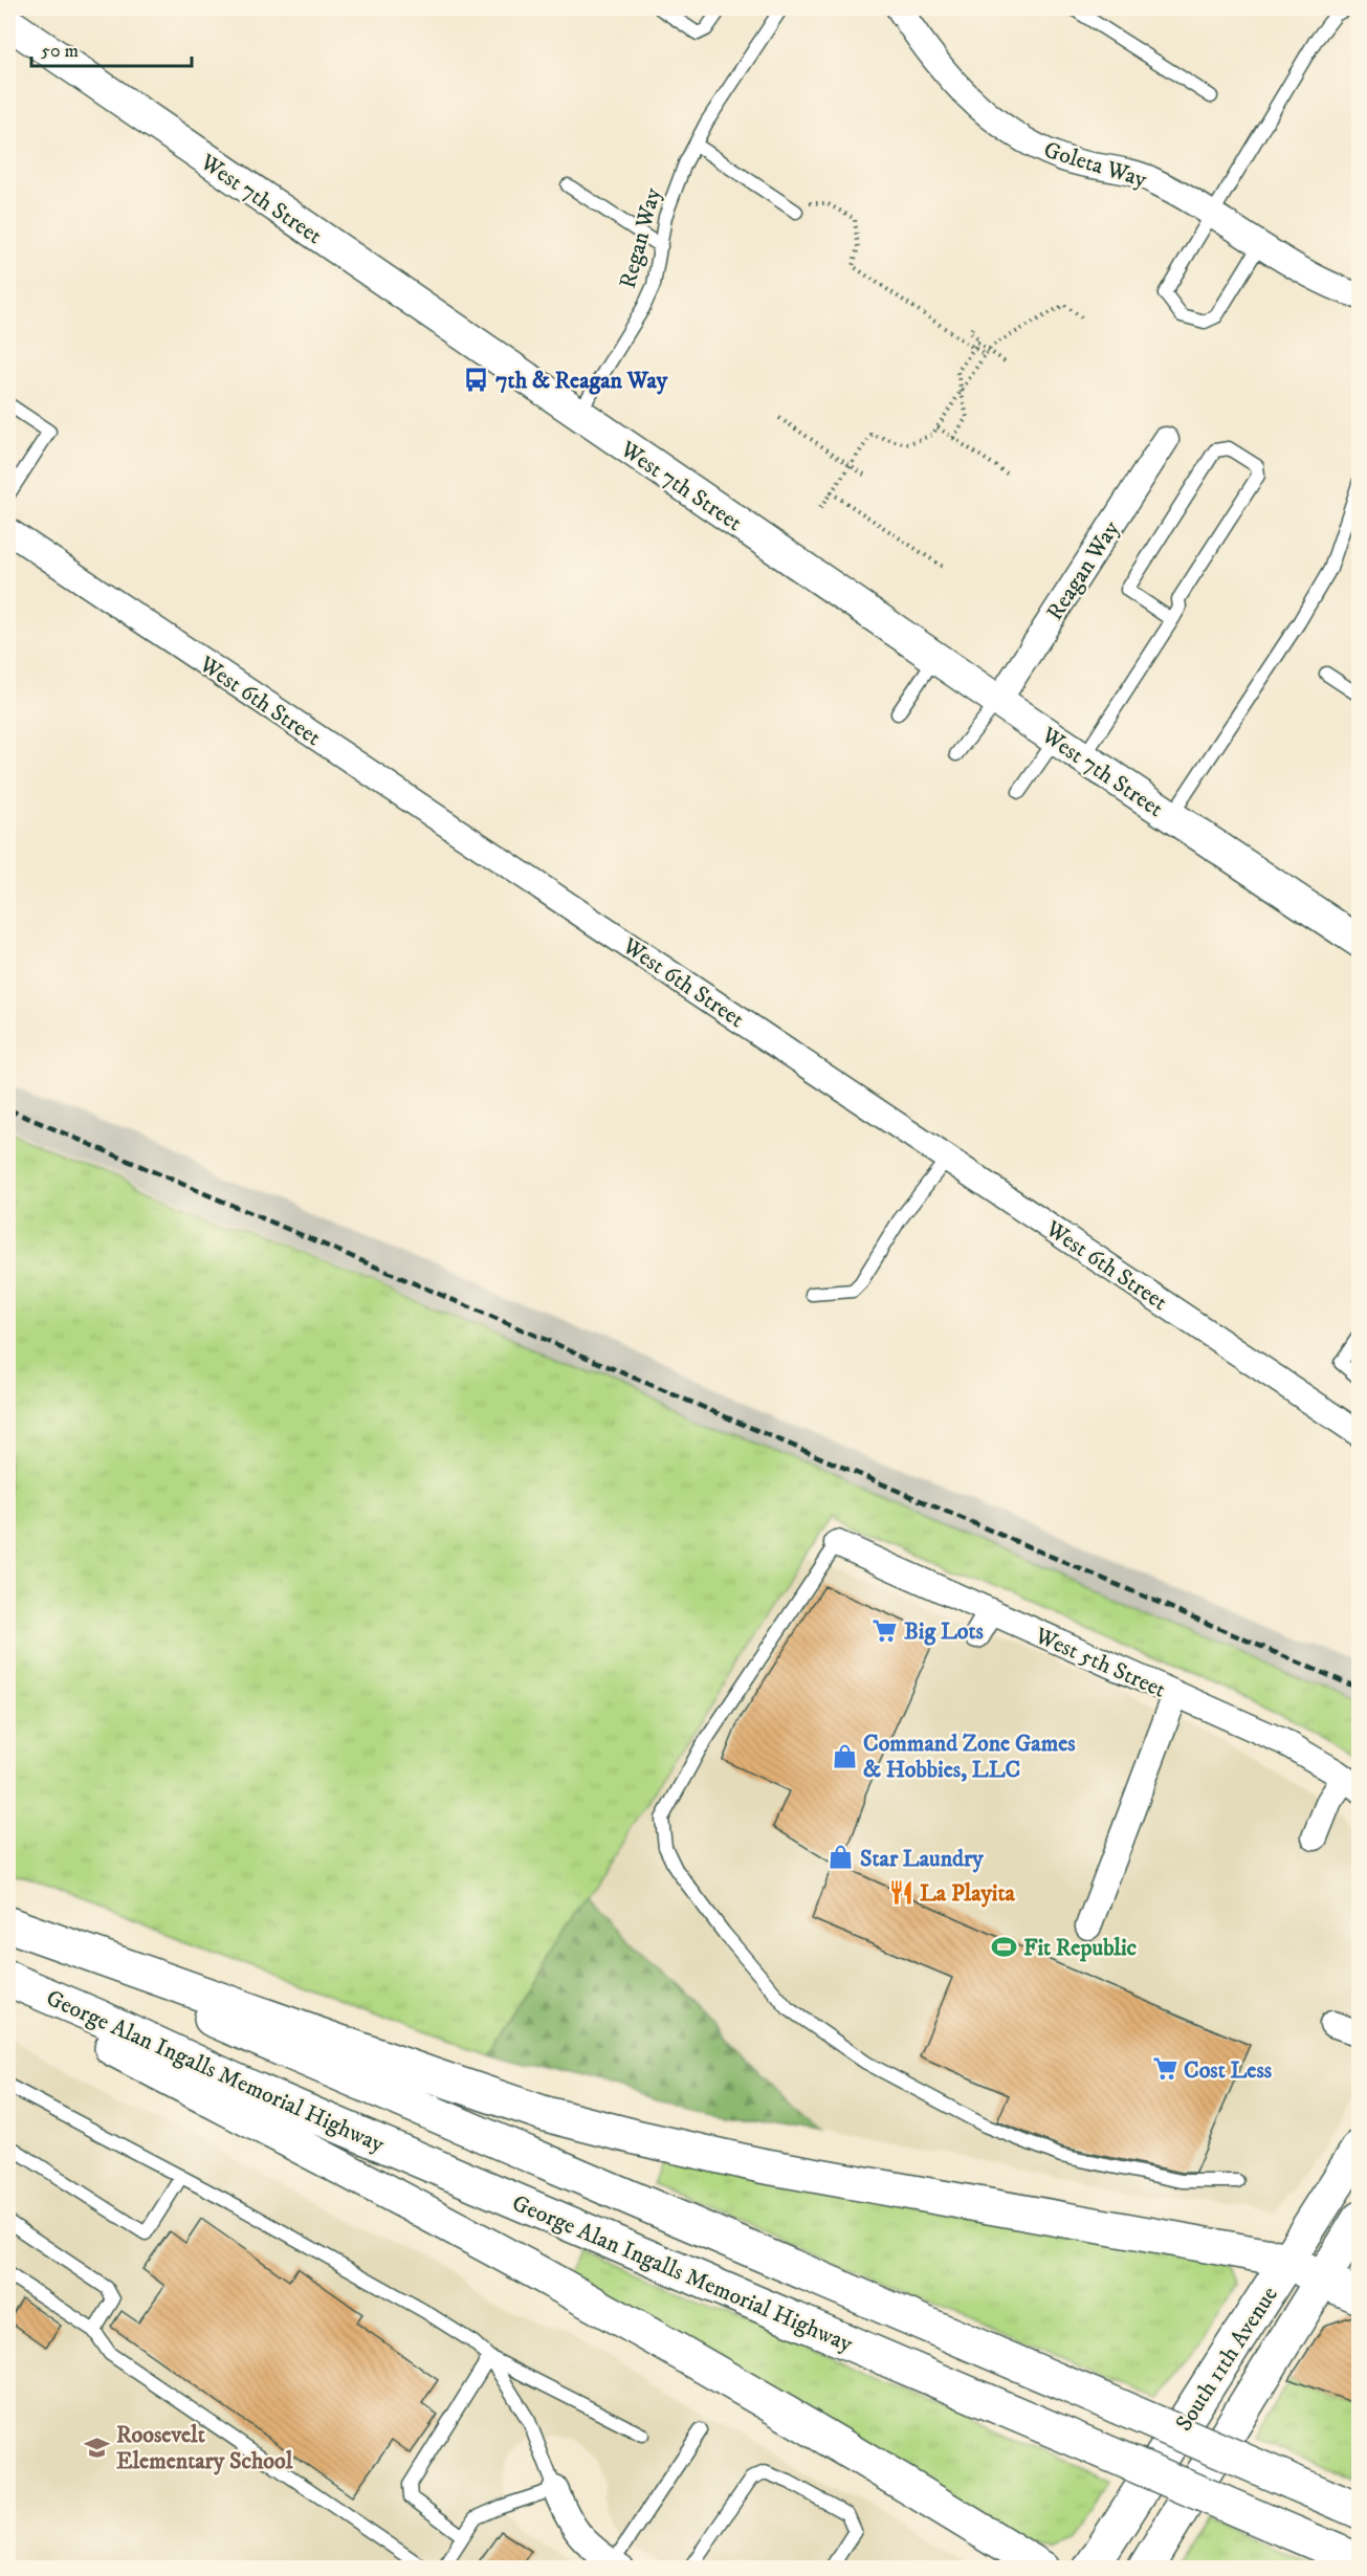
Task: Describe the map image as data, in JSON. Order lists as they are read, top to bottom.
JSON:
{
  "streets": {
    "main road": ["George Alan Ingalls Memorial Highway", "South 11th Avenue"],
    "street": [
      "Goleta Way",
      "West 7th Street",
      "Reagan Way",
      "West 6th Street",
      "West 5th Street"
    ],
    "lane": ["Regan Way"]
  },
  "crossings": [
    ["West 7th Street", "Regan Way"],
    ["West 7th Street", "Reagan Way"]
  ],
  "places": {
    "bus stop": ["7th & Reagan Way"],
    "supermarket": ["Big Lots", "Cost Less"],
    "shop": ["Command Zone Games & Hobbies, LLC", "Star Laundry"],
    "restaurant": ["La Playita"],
    "sports": ["Fit Republic"],
    "school or university": ["Roosevelt Elementary School"]
  },
  "scale_bar": "50 m"
}
